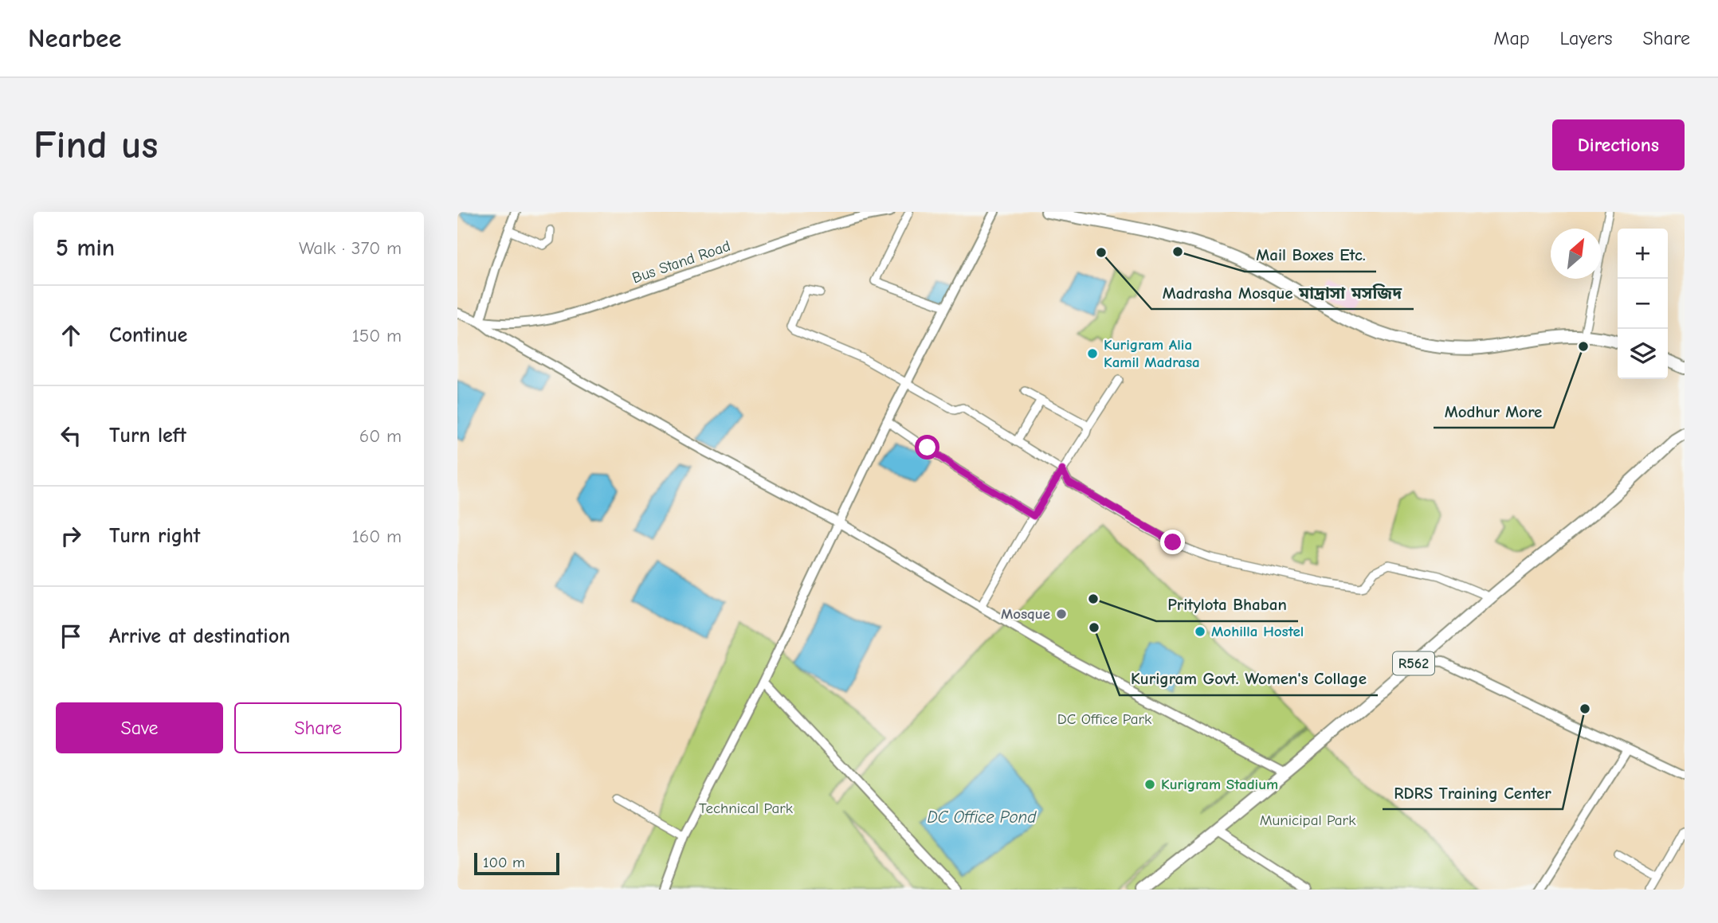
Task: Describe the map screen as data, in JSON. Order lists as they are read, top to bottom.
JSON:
{
  "streets": {
    "main road": ["R562"],
    "street": ["Bus Stand Road"]
  },
  "water": ["DC Office Pond"],
  "parks": ["DC Office Park", "Technical Park", "Municipal Park"],
  "places": [
    "Mail Boxes Etc.",
    "Madrasha Mosque মাদ্রাসা মসজিদ",
    "Modhur More",
    "Kurigram Alia Kamil Madrasa",
    "Pritylota Bhaban",
    "Mosque",
    "Kurigram Govt. Women's Collage",
    "Mohilla Hostel",
    "RDRS Training Center",
    "Kurigram Stadium"
  ],
  "scale_bar": "100 m",
  "north": "top right",
  "page": {
    "header": "Nearbee",
    "nav": ["Map", "Layers", "Share"],
    "buttons": [
      "Directions",
      ["Save", "Share"]
    ],
    "title": "Find us",
    "heading": ["5 min", "Walk · 370 m"],
    "map_buttons": ["+", "−"],
    "list": [
      ["Continue", "150 m"],
      ["Turn left", "60 m"],
      ["Turn right", "160 m"],
      "Arrive at destination"
    ],
    "scale": "100 m"
  }
}
